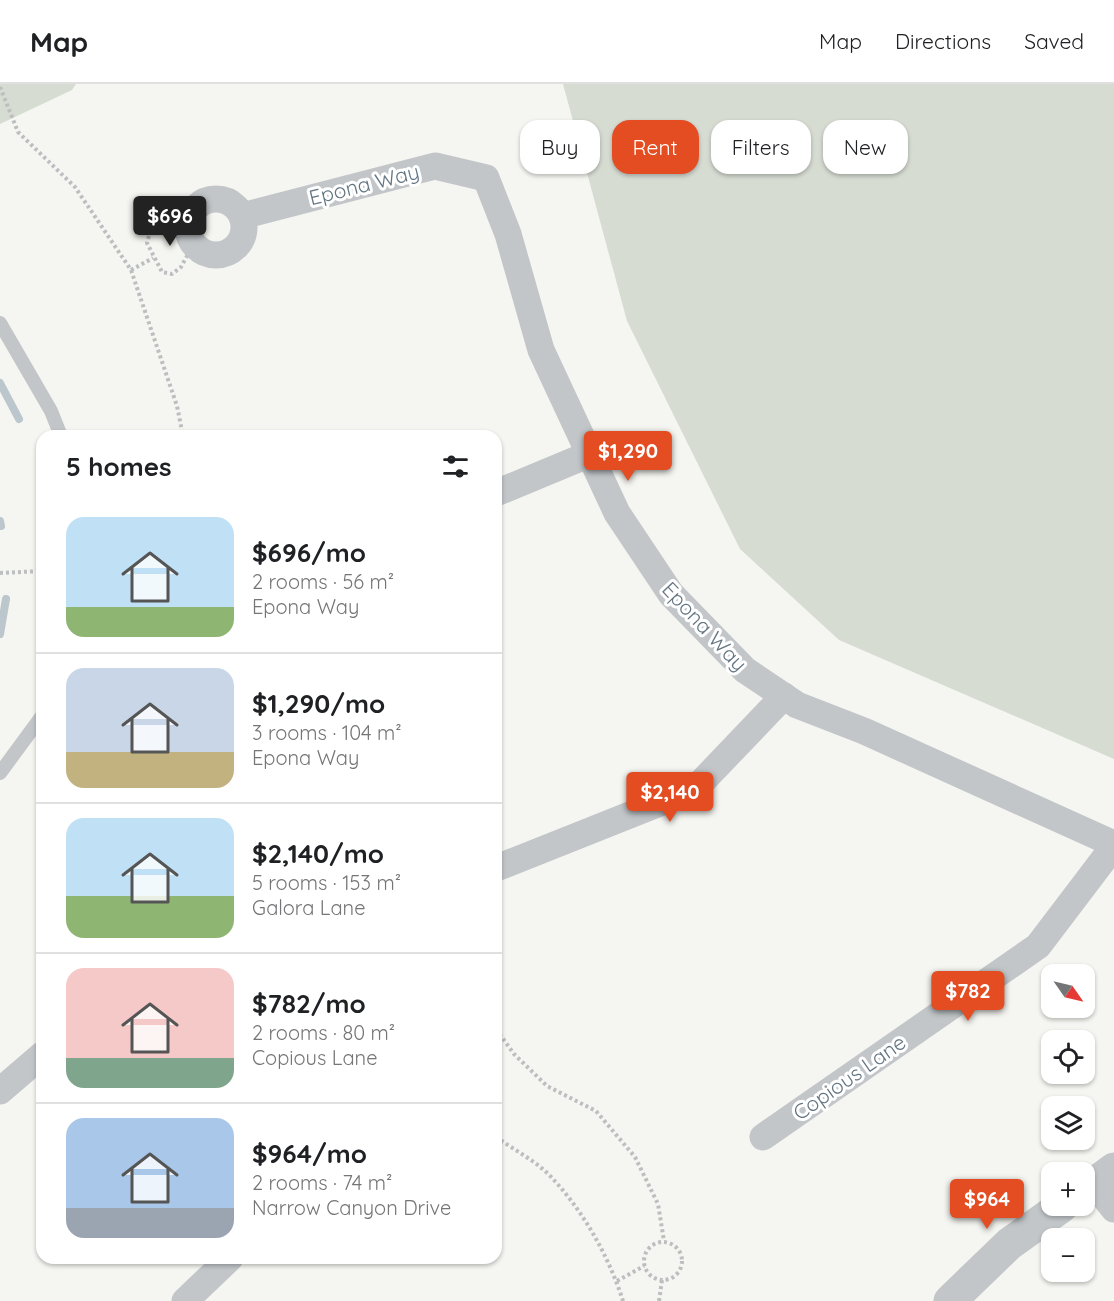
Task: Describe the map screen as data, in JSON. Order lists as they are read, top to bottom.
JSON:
{
  "streets": {
    "street": ["Epona Way", "Copious Lane"]
  },
  "crossings": [
    ["Epona Way", "Copious Lane"]
  ],
  "north": "bottom right",
  "page": {
    "header": "Map",
    "nav": ["Map", "Directions", "Saved"],
    "chip": [
      "Buy",
      "Rent",
      "Filters",
      "New"
    ],
    "price": [
      "$696",
      "$1,290",
      "$2,140",
      "$782",
      "$964"
    ],
    "heading": "5 homes",
    "list": [
      {
        "name": "$696/mo",
        "note": "2 rooms · 56 m² · Epona Way"
      },
      {
        "name": "$1,290/mo",
        "note": "3 rooms · 104 m² · Epona Way"
      },
      {
        "name": "$2,140/mo",
        "note": "5 rooms · 153 m² · Galora Lane"
      },
      {
        "name": "$782/mo",
        "note": "2 rooms · 80 m² · Copious Lane"
      },
      {
        "name": "$964/mo",
        "note": "2 rooms · 74 m² · Narrow Canyon Drive"
      }
    ],
    "map_buttons": ["+", "−"]
  }
}
